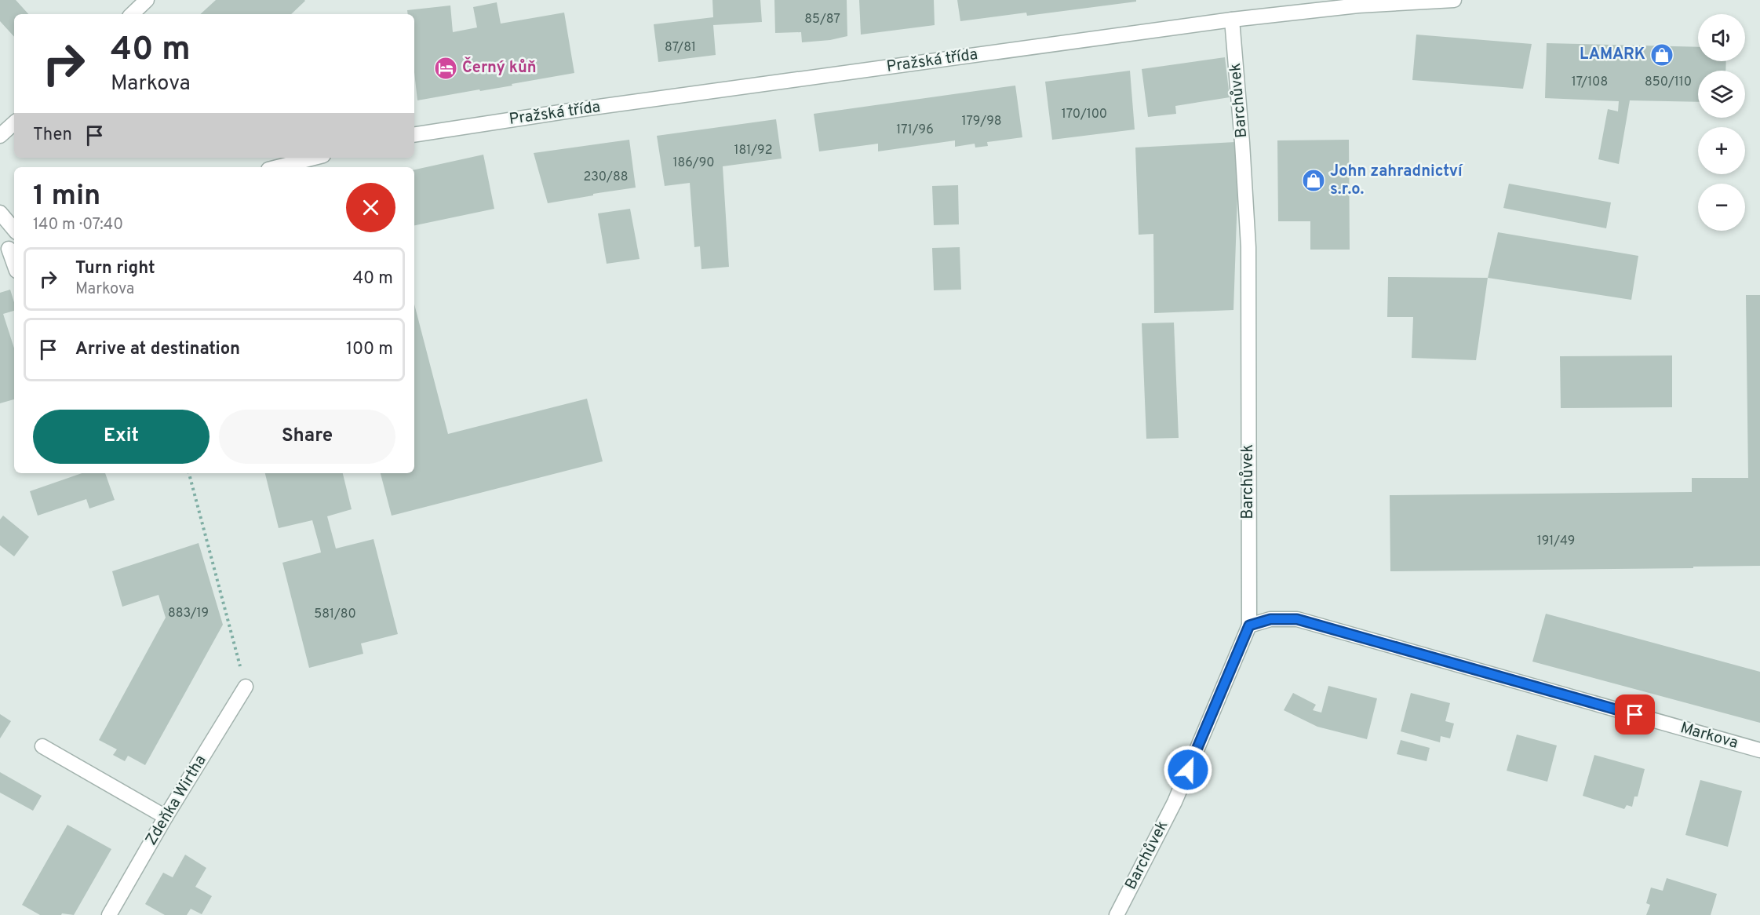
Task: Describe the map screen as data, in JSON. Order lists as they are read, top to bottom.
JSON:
{
  "streets": {
    "street": [
      "Pražská třída",
      "Barchůvek",
      "Markova",
      "Zdeňka Wirtha"
    ]
  },
  "crossings": [
    ["Pražská třída", "Barchůvek"],
    ["Barchůvek", "Markova"]
  ],
  "places": {
    "shop": ["LAMARK", "John zahradnictví s.r.o."],
    "hotel": ["Černý kůň"]
  },
  "house_numbers": [
    "85/87",
    "87/81",
    "17/108",
    "850/110",
    "170/100",
    "179/98",
    "171/96",
    "181/92",
    "186/90",
    "230/88",
    "191/49",
    "883/19",
    "581/80"
  ],
  "page": {
    "map_buttons": ["+", "−"],
    "turn": ["40 m", "Markova"],
    "then": "Then",
    "heading": ["1 min", "140 m · 07:40"],
    "list": [
      {
        "name": "Turn right",
        "note": "Markova",
        "value": "40 m"
      },
      {
        "name": "Arrive at destination",
        "value": "100 m"
      }
    ],
    "buttons": ["Exit", "Share"]
  }
}
